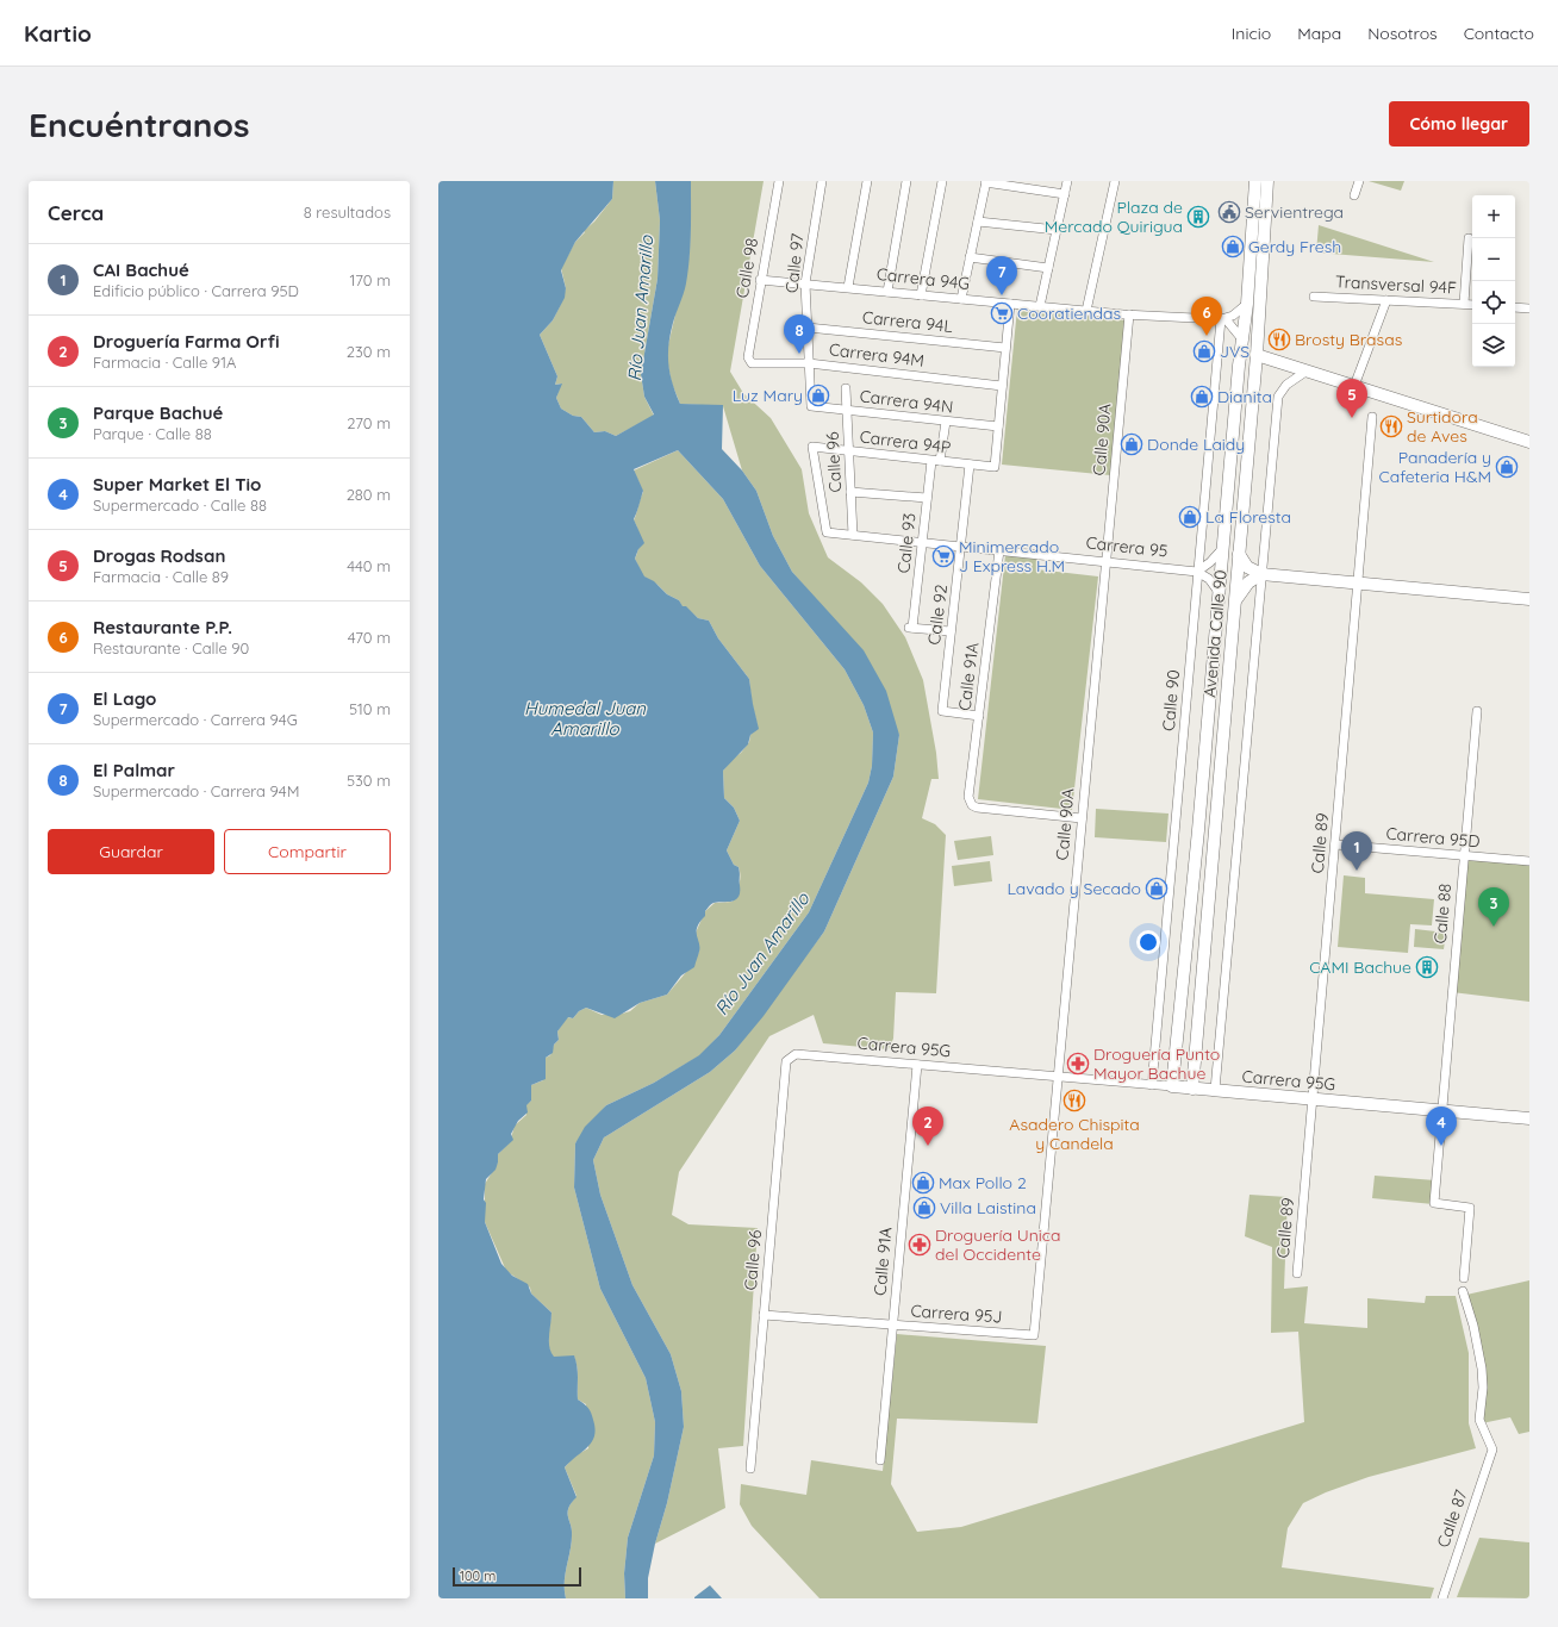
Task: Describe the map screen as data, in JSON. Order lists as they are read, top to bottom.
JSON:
{
  "streets": {
    "main road": ["Avenida Calle 90", "Carrera 95G"],
    "street": [
      "Calle 97",
      "Calle 98",
      "Carrera 94G",
      "Transversal 94F",
      "Carrera 94L",
      "Carrera 94M",
      "Carrera 94N",
      "Calle 90A",
      "Carrera 94P",
      "Calle 96",
      "Calle 93",
      "Carrera 95",
      "Calle 92",
      "Calle 91A",
      "Calle 90",
      "Carrera 95D",
      "Calle 89",
      "Calle 88",
      "Carrera 95J",
      "Calle 87"
    ]
  },
  "crossings": [
    ["Calle 97", "Carrera 94G"],
    ["Calle 97", "Carrera 94L"],
    ["Calle 97", "Carrera 94M"],
    ["Calle 97", "Carrera 94N"],
    ["Calle 98", "Carrera 94G"],
    ["Calle 98", "Carrera 94M"],
    ["Carrera 94G", "Calle 90A"],
    ["Carrera 94G", "Calle 90"],
    ["Carrera 94N", "Carrera 94P"],
    ["Carrera 94N", "Calle 96"],
    ["Carrera 94N", "Calle 93"],
    ["Calle 90A", "Carrera 95"],
    ["Calle 90A", "Calle 91A"],
    ["Calle 90A", "Carrera 95G"],
    ["Calle 90A", "Carrera 95J"],
    ["Carrera 94P", "Calle 96"],
    ["Carrera 94P", "Calle 93"],
    ["Carrera 94P", "Carrera 95"],
    ["Carrera 94P", "Calle 92"],
    ["Calle 96", "Carrera 95"],
    ["Calle 96", "Carrera 95G"],
    ["Calle 96", "Carrera 95J"],
    ["Calle 93", "Carrera 95"],
    ["Calle 93", "Calle 92"],
    ["Carrera 95", "Calle 92"],
    ["Carrera 95", "Calle 91A"],
    ["Carrera 95", "Calle 90"],
    ["Calle 92", "Calle 91A"],
    ["Avenida Calle 90", "Carrera 95G"],
    ["Calle 91A", "Carrera 95G"],
    ["Calle 91A", "Carrera 95J"],
    ["Calle 90", "Carrera 95G"],
    ["Carrera 95D", "Calle 89"],
    ["Carrera 95D", "Calle 88"],
    ["Calle 89", "Carrera 95G"],
    ["Calle 88", "Carrera 95G"]
  ],
  "water": ["Río Juan Amarillo", "Humedal Juan Amarillo"],
  "places": {
    "public building": ["Servientrega"],
    "building": ["Plaza de Mercado Quirigua", "CAMI Bachue"],
    "shop": [
      "Gerdy Fresh",
      "JVS",
      "Luz Mary",
      "Dianita",
      "Donde Laidy",
      "Panadería y Cafeteria H&M",
      "La Floresta",
      "Lavado y Secado",
      "Max Pollo 2",
      "Villa Laistina"
    ],
    "supermarket": ["Cooratiendas", "Minimercado J Express H.M"],
    "restaurant": ["Brosty Brasas", "Surtidora de Aves", "Asadero Chispita y Candela"],
    "pharmacy": ["Droguería Punto Mayor Bachue", "Droguería Unica del Occidente"]
  },
  "scale_bar": "100 m",
  "page": {
    "header": "Kartio",
    "nav": [
      "Inicio",
      "Mapa",
      "Nosotros",
      "Contacto"
    ],
    "buttons": [
      "Cómo llegar",
      ["Guardar", "Compartir"]
    ],
    "title": "Encuéntranos",
    "heading": ["Cerca", "8 resultados"],
    "map_buttons": ["+", "−"],
    "list": [
      {
        "mark": "1",
        "name": "CAI Bachué",
        "note": "Edificio público · Carrera 95D",
        "value": "170 m"
      },
      {
        "mark": "2",
        "name": "Droguería Farma Orfi",
        "note": "Farmacia · Calle 91A",
        "value": "230 m"
      },
      {
        "mark": "3",
        "name": "Parque Bachué",
        "note": "Parque · Calle 88",
        "value": "270 m"
      },
      {
        "mark": "4",
        "name": "Super Market El Tio",
        "note": "Supermercado · Calle 88",
        "value": "280 m"
      },
      {
        "mark": "5",
        "name": "Drogas Rodsan",
        "note": "Farmacia · Calle 89",
        "value": "440 m"
      },
      {
        "mark": "6",
        "name": "Restaurante P.P.",
        "note": "Restaurante · Calle 90",
        "value": "470 m"
      },
      {
        "mark": "7",
        "name": "El Lago",
        "note": "Supermercado · Carrera 94G",
        "value": "510 m"
      },
      {
        "mark": "8",
        "name": "El Palmar",
        "note": "Supermercado · Carrera 94M",
        "value": "530 m"
      }
    ],
    "pins": [
      "7",
      "6",
      "8",
      "5",
      "1",
      "3",
      "2",
      "4"
    ],
    "scale": "100 m"
  }
}
